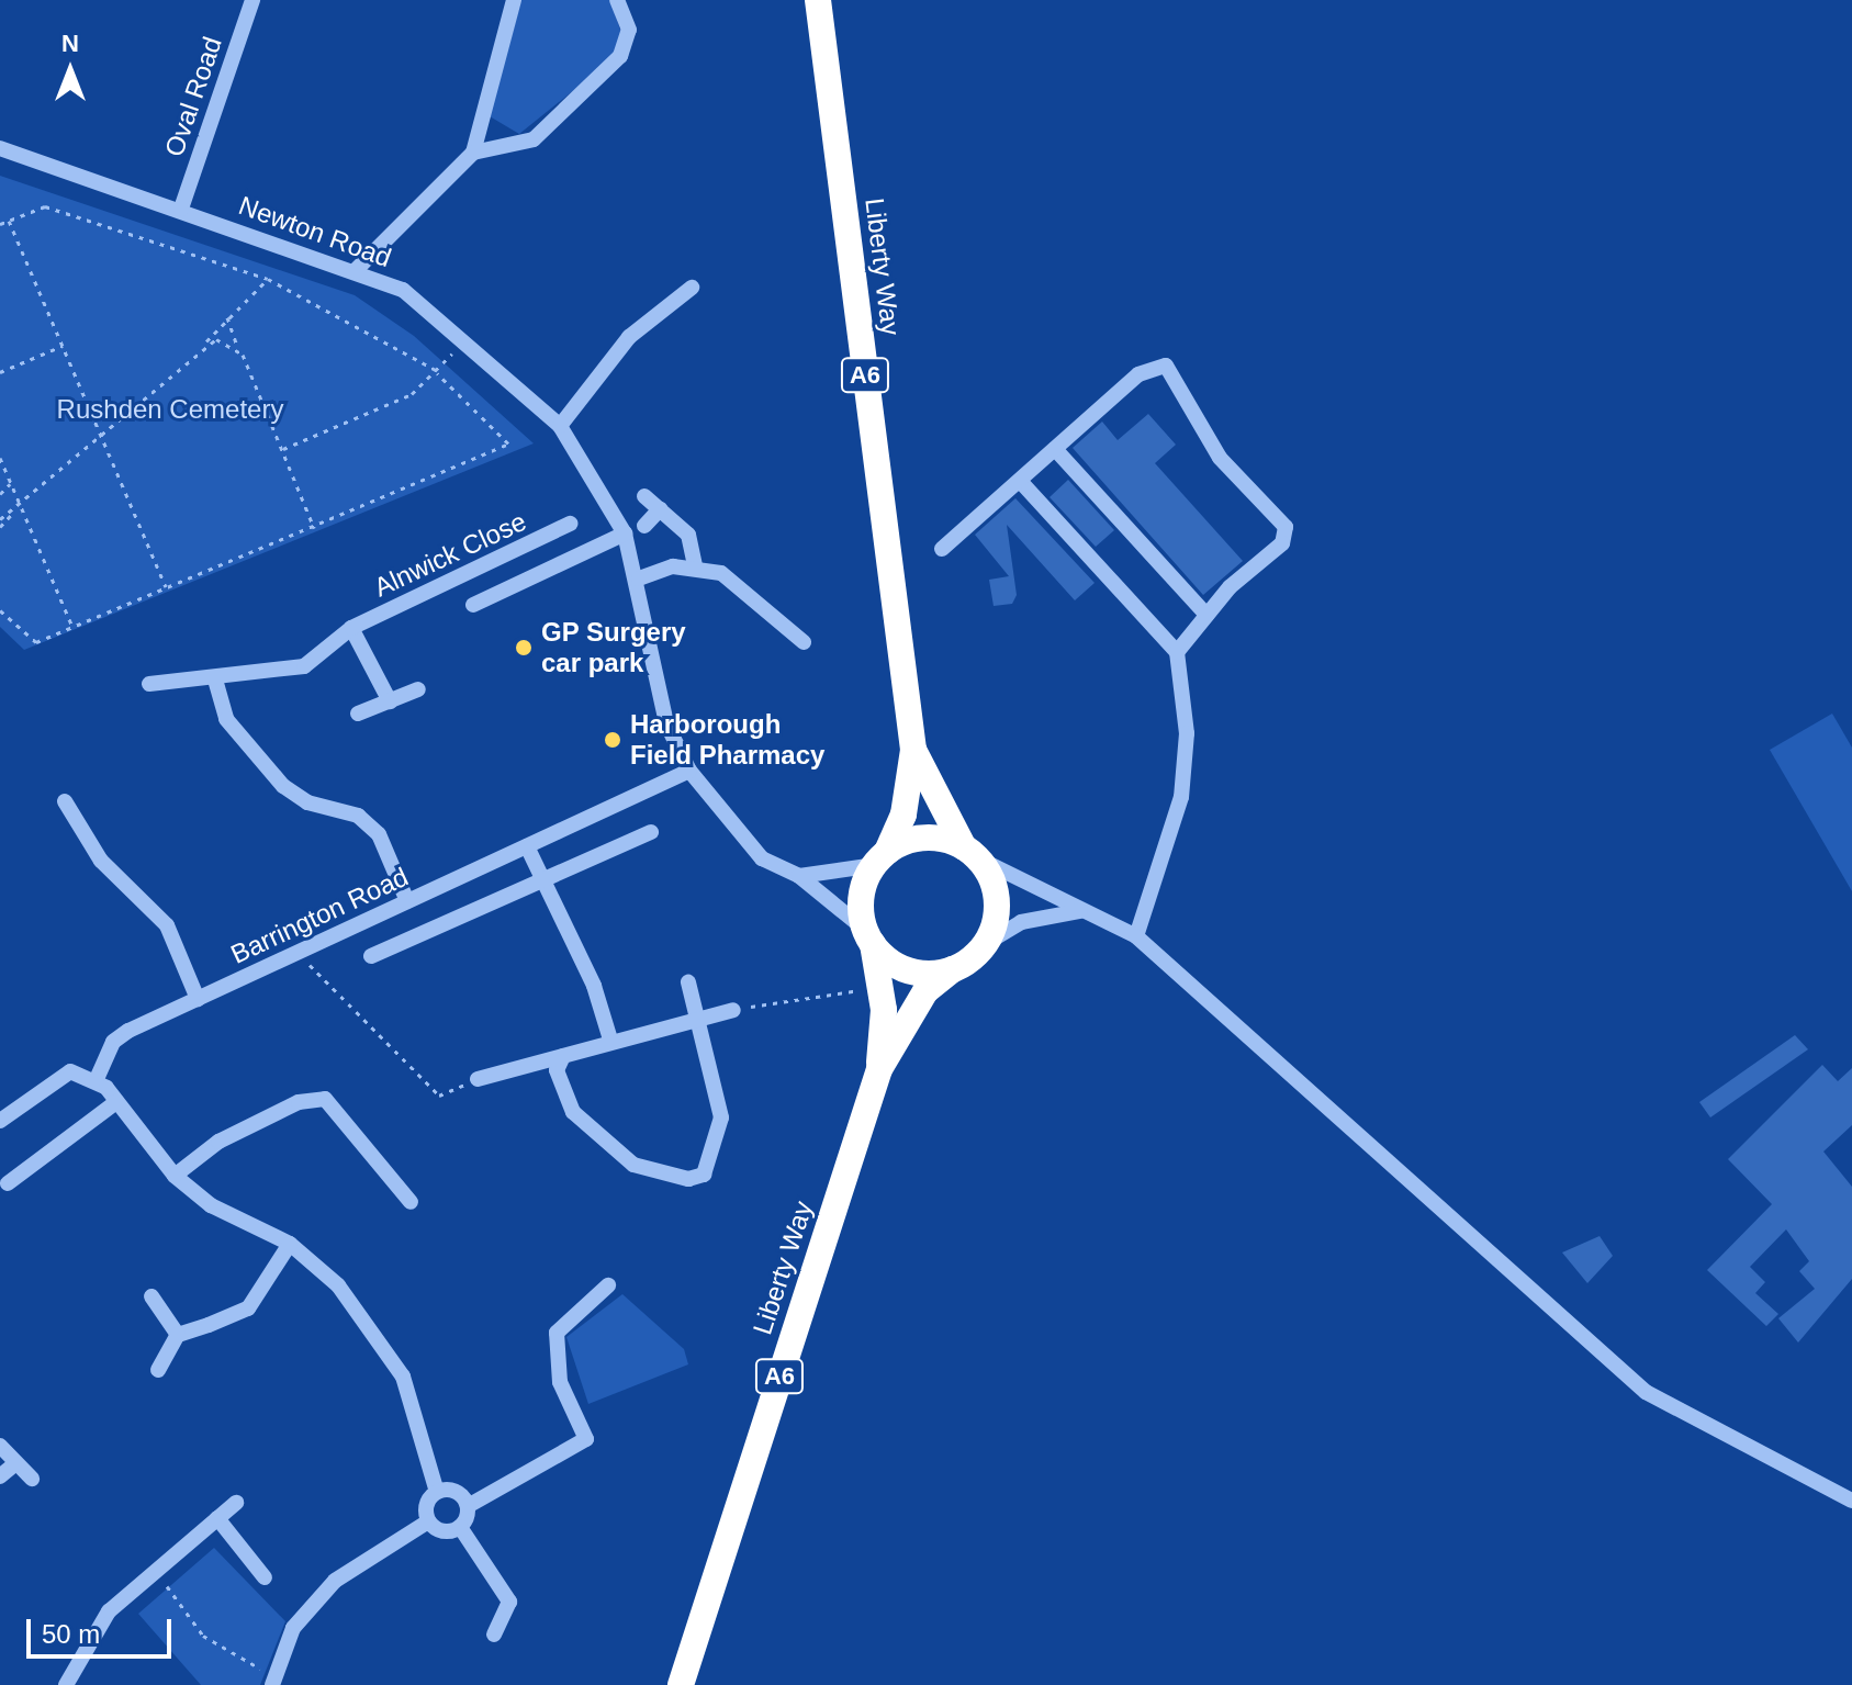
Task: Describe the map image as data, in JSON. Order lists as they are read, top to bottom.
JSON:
{
  "streets": {
    "highway": ["Liberty Way", "A6"],
    "street": [
      "Oval Road",
      "Newton Road",
      "Alnwick Close",
      "Barrington Road"
    ]
  },
  "crossings": [
    ["Oval Road", "Newton Road"],
    ["Newton Road", "Liberty Way"],
    ["Newton Road", "Barrington Road"]
  ],
  "parks": ["Rushden Cemetery"],
  "places": ["GP Surgery car park", "Harborough Field Pharmacy"],
  "scale_bar": "50 m",
  "north": "top"
}
